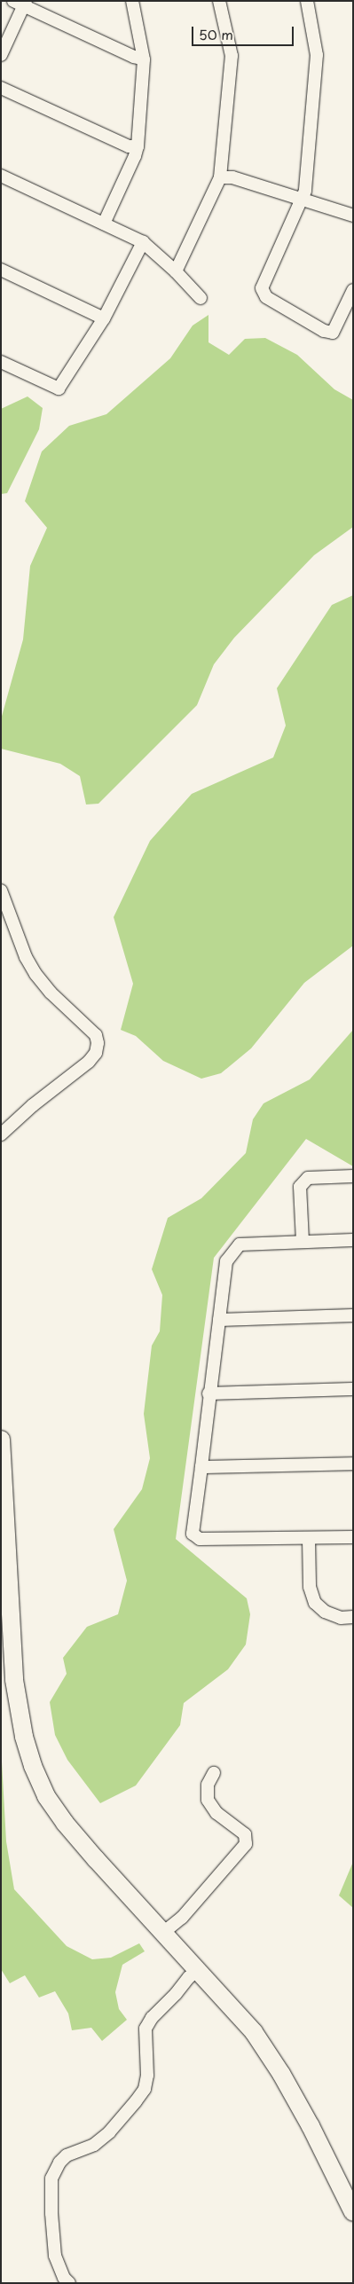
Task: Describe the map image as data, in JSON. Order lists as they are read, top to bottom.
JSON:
{
  "scale_bar": "50 m"
}
